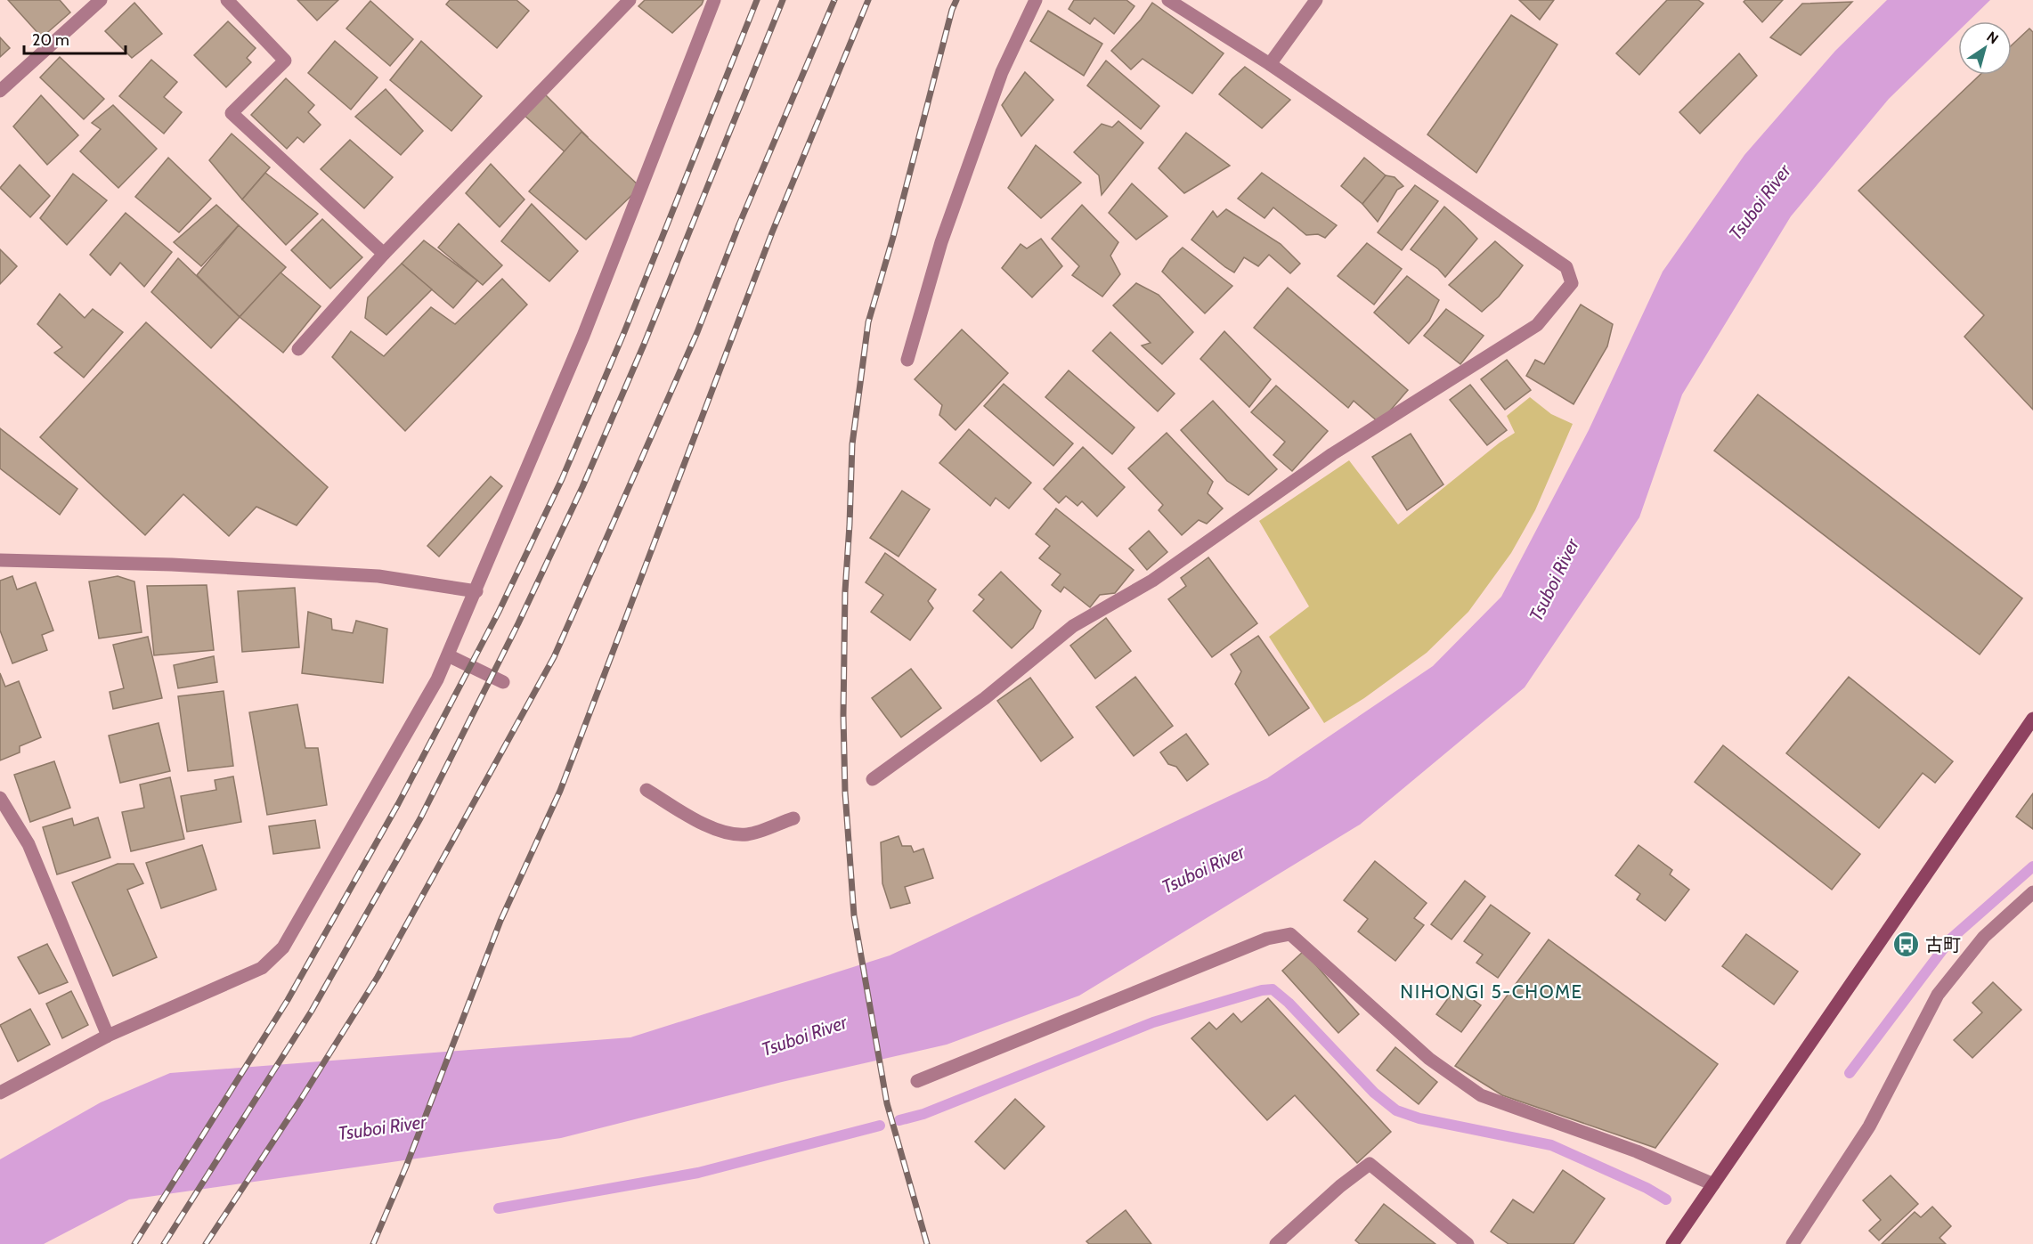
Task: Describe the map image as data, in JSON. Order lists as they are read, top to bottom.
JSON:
{
  "districts": ["NIHONGI 5-CHOME"],
  "water": ["Tsuboi River"],
  "places": {
    "bus stop": ["古町"]
  },
  "scale_bar": "20 m",
  "north": "top right"
}
